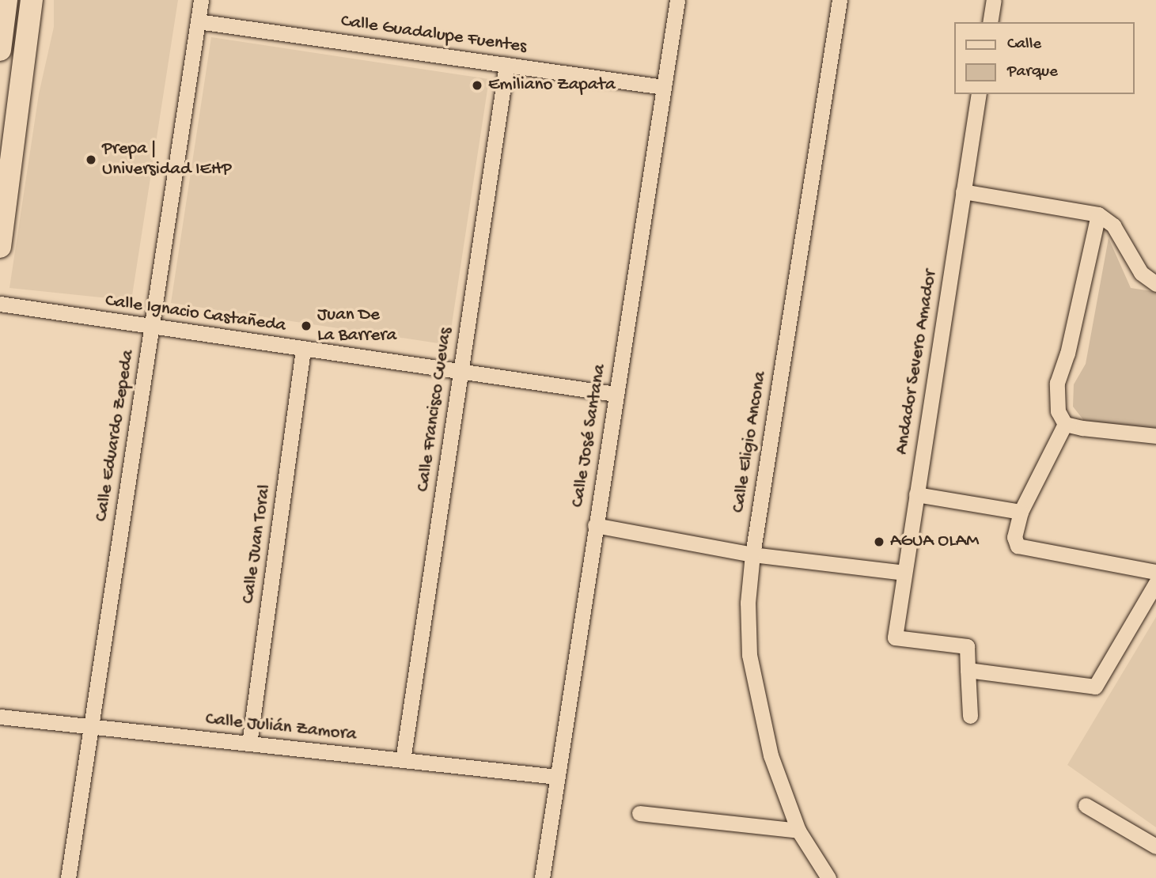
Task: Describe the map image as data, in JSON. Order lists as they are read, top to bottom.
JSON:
{
  "streets": {
    "street": [
      "Calle Guadalupe Fuentes",
      "Calle Ignacio Castañeda",
      "Andador Severo Amador",
      "Calle Francisco Cuevas",
      "Calle Eduardo Zepeda",
      "Calle José Santana",
      "Calle Eligio Ancona",
      "Calle Juan Toral",
      "Calle Julián Zamora"
    ]
  },
  "crossings": [
    ["Calle Guadalupe Fuentes", "Calle Francisco Cuevas"],
    ["Calle Guadalupe Fuentes", "Calle Eduardo Zepeda"],
    ["Calle Guadalupe Fuentes", "Calle José Santana"],
    ["Calle Ignacio Castañeda", "Calle Francisco Cuevas"],
    ["Calle Ignacio Castañeda", "Calle Eduardo Zepeda"],
    ["Calle Ignacio Castañeda", "Calle José Santana"],
    ["Calle Ignacio Castañeda", "Calle Juan Toral"],
    ["Calle Francisco Cuevas", "Calle Julián Zamora"],
    ["Calle Eduardo Zepeda", "Calle Julián Zamora"],
    ["Calle José Santana", "Calle Julián Zamora"],
    ["Calle Juan Toral", "Calle Julián Zamora"]
  ],
  "places": [
    "Emiliano Zapata",
    "Prepa | Universidad IEHP",
    "Juan De La Barrera",
    "AGUA OLAM"
  ],
  "legend": ["Calle", "Parque"]
}
